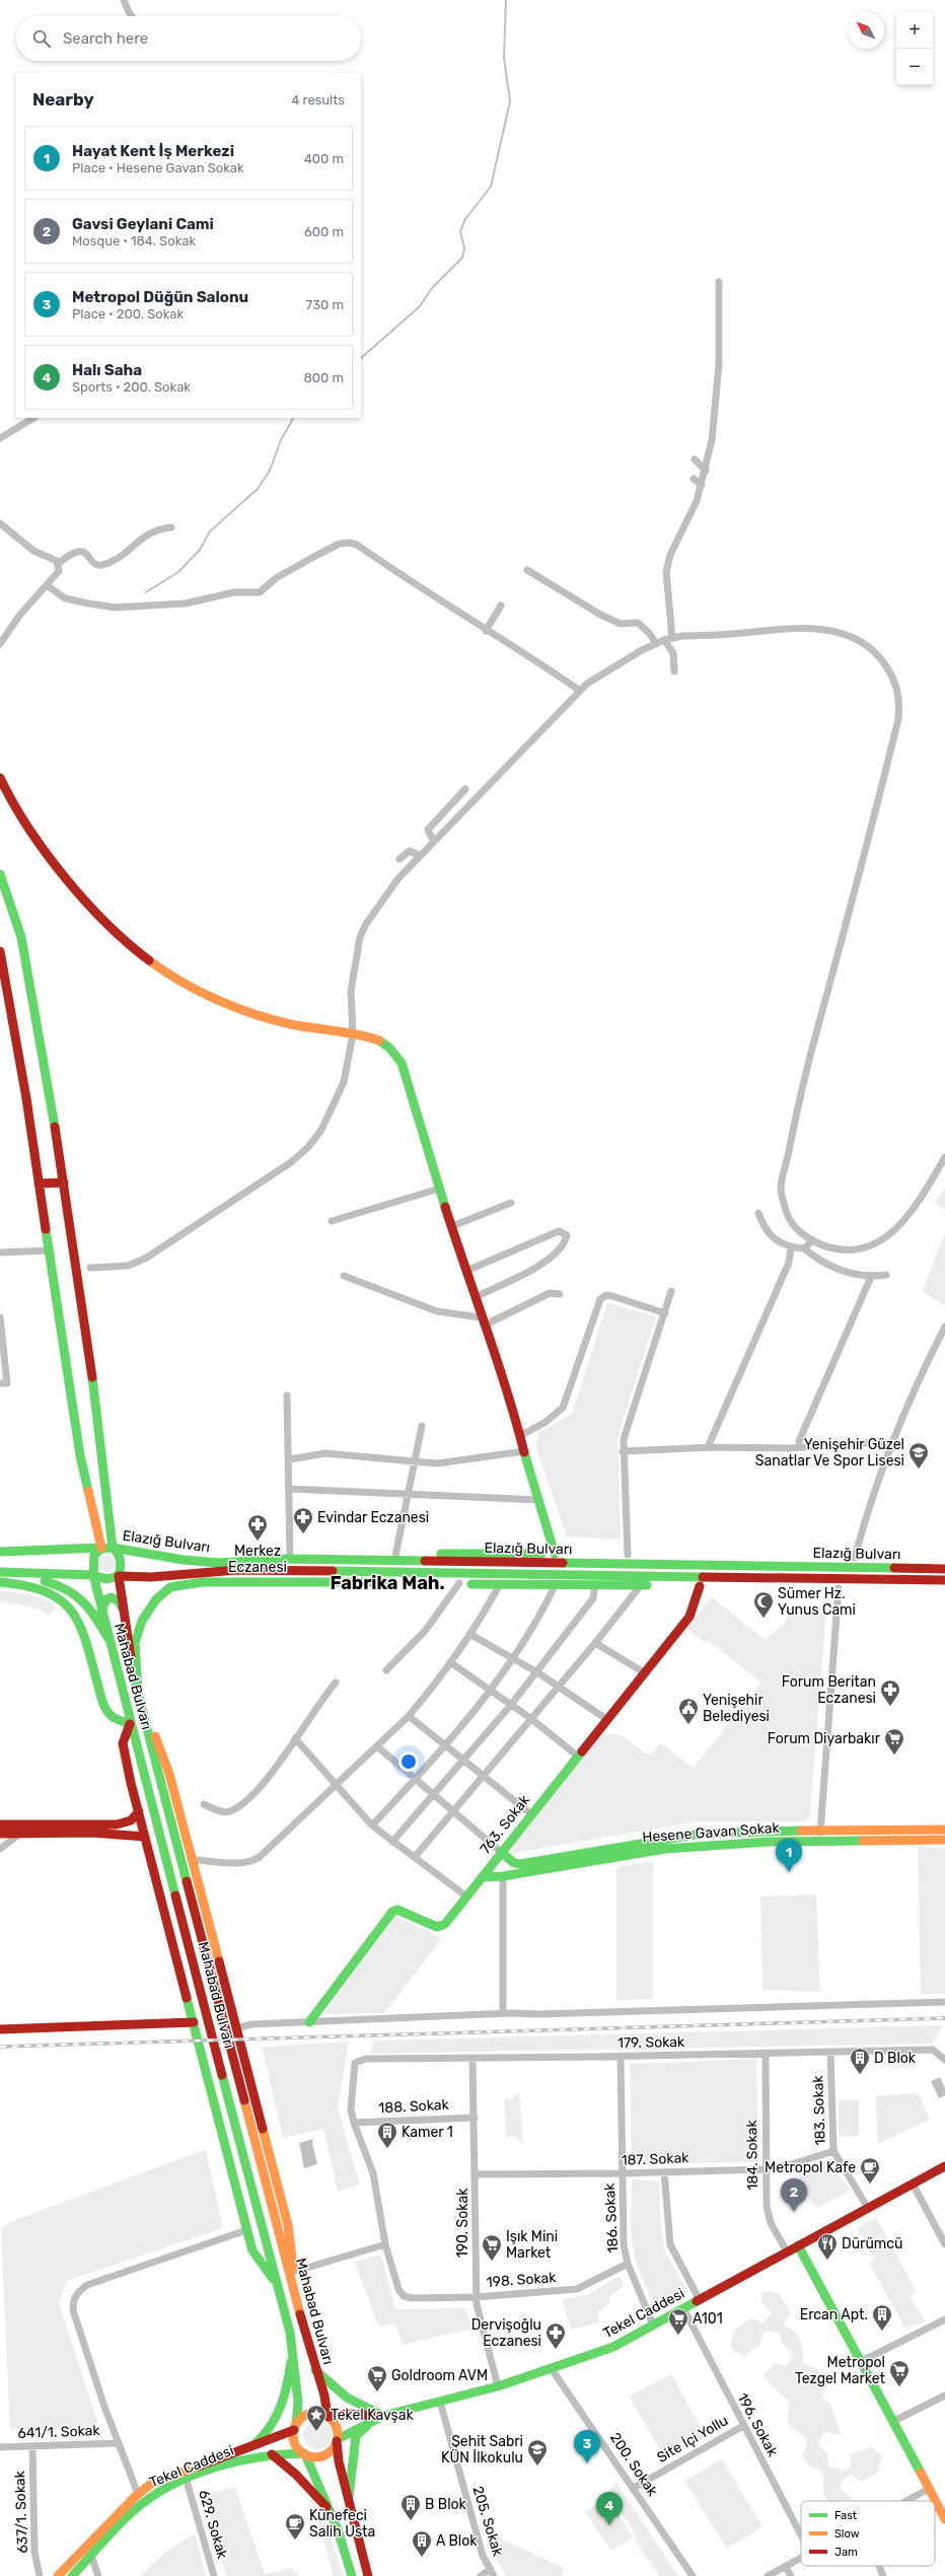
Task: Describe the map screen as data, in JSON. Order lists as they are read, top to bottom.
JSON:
{
  "streets": {
    "main road": [
      "Elazığ Bulvarı",
      "Mahabad Bulvarı",
      "763. Sokak",
      "Hesene Gavan Sokak",
      "Tekel Caddesi"
    ],
    "street": [
      "179. Sokak",
      "188. Sokak",
      "183. Sokak",
      "184. Sokak",
      "187. Sokak",
      "186. Sokak",
      "190. Sokak",
      "198. Sokak",
      "196. Sokak",
      "641/1. Sokak",
      "Site İçi Yollu",
      "200. Sokak",
      "637/1. Sokak",
      "205. Sokak",
      "629. Sokak"
    ]
  },
  "crossings": [
    ["Elazığ Bulvarı", "Mahabad Bulvarı"],
    ["Mahabad Bulvarı", "Tekel Caddesi"],
    ["763. Sokak", "Hesene Gavan Sokak"],
    ["179. Sokak", "188. Sokak"],
    ["179. Sokak", "183. Sokak"],
    ["179. Sokak", "184. Sokak"],
    ["179. Sokak", "186. Sokak"],
    ["179. Sokak", "190. Sokak"],
    ["188. Sokak", "190. Sokak"],
    ["183. Sokak", "187. Sokak"],
    ["183. Sokak", "Tekel Caddesi"],
    ["184. Sokak", "187. Sokak"],
    ["184. Sokak", "Tekel Caddesi"],
    ["187. Sokak", "186. Sokak"],
    ["187. Sokak", "190. Sokak"],
    ["186. Sokak", "198. Sokak"],
    ["186. Sokak", "Tekel Caddesi"],
    ["190. Sokak", "198. Sokak"],
    ["190. Sokak", "Tekel Caddesi"],
    ["Tekel Caddesi", "196. Sokak"],
    ["Tekel Caddesi", "200. Sokak"],
    ["Tekel Caddesi", "205. Sokak"],
    ["Tekel Caddesi", "629. Sokak"],
    ["196. Sokak", "Site İçi Yollu"],
    ["641/1. Sokak", "637/1. Sokak"],
    ["Site İçi Yollu", "200. Sokak"]
  ],
  "districts": ["Fabrika Mah."],
  "places": {
    "school or university": ["Yenişehir Güzel Sanatlar Ve Spor Lisesi", "Şehit Sabri KÜN İlkokulu"],
    "pharmacy": [
      "Evindar Eczanesi",
      "Merkez Eczanesi",
      "Forum Beritan Eczanesi",
      "Dervişoğlu Eczanesi"
    ],
    "mosque": ["Sümer Hz. Yunus Cami"],
    "public building": ["Yenişehir Belediyesi"],
    "supermarket": [
      "Forum Diyarbakır",
      "Işık Mini Market",
      "A101",
      "Metropol Tezgel Market",
      "Goldroom AVM"
    ],
    "building": [
      "D Blok",
      "Kamer 1",
      "Ercan Apt.",
      "B Blok",
      "A Blok"
    ],
    "cafe": ["Metropol Kafe", "Künefeci Salih Usta"],
    "restaurant": ["Dürümcü"],
    "place": ["Tekel Kavşak"]
  },
  "legend": ["Fast", "Slow", "Jam"],
  "north": "top left",
  "page": {
    "map_buttons": ["+", "−"],
    "search": "Search here",
    "heading": ["Nearby", "4 results"],
    "list": [
      {
        "mark": "1",
        "name": "Hayat Kent İş Merkezi",
        "note": "Place · Hesene Gavan Sokak",
        "value": "400 m"
      },
      {
        "mark": "2",
        "name": "Gavsi Geylani Cami",
        "note": "Mosque · 184. Sokak",
        "value": "600 m"
      },
      {
        "mark": "3",
        "name": "Metropol Düğün Salonu",
        "note": "Place · 200. Sokak",
        "value": "730 m"
      },
      {
        "mark": "4",
        "name": "Halı Saha",
        "note": "Sports · 200. Sokak",
        "value": "800 m"
      }
    ],
    "pins": [
      "1",
      "2",
      "3",
      "4"
    ]
  }
}
